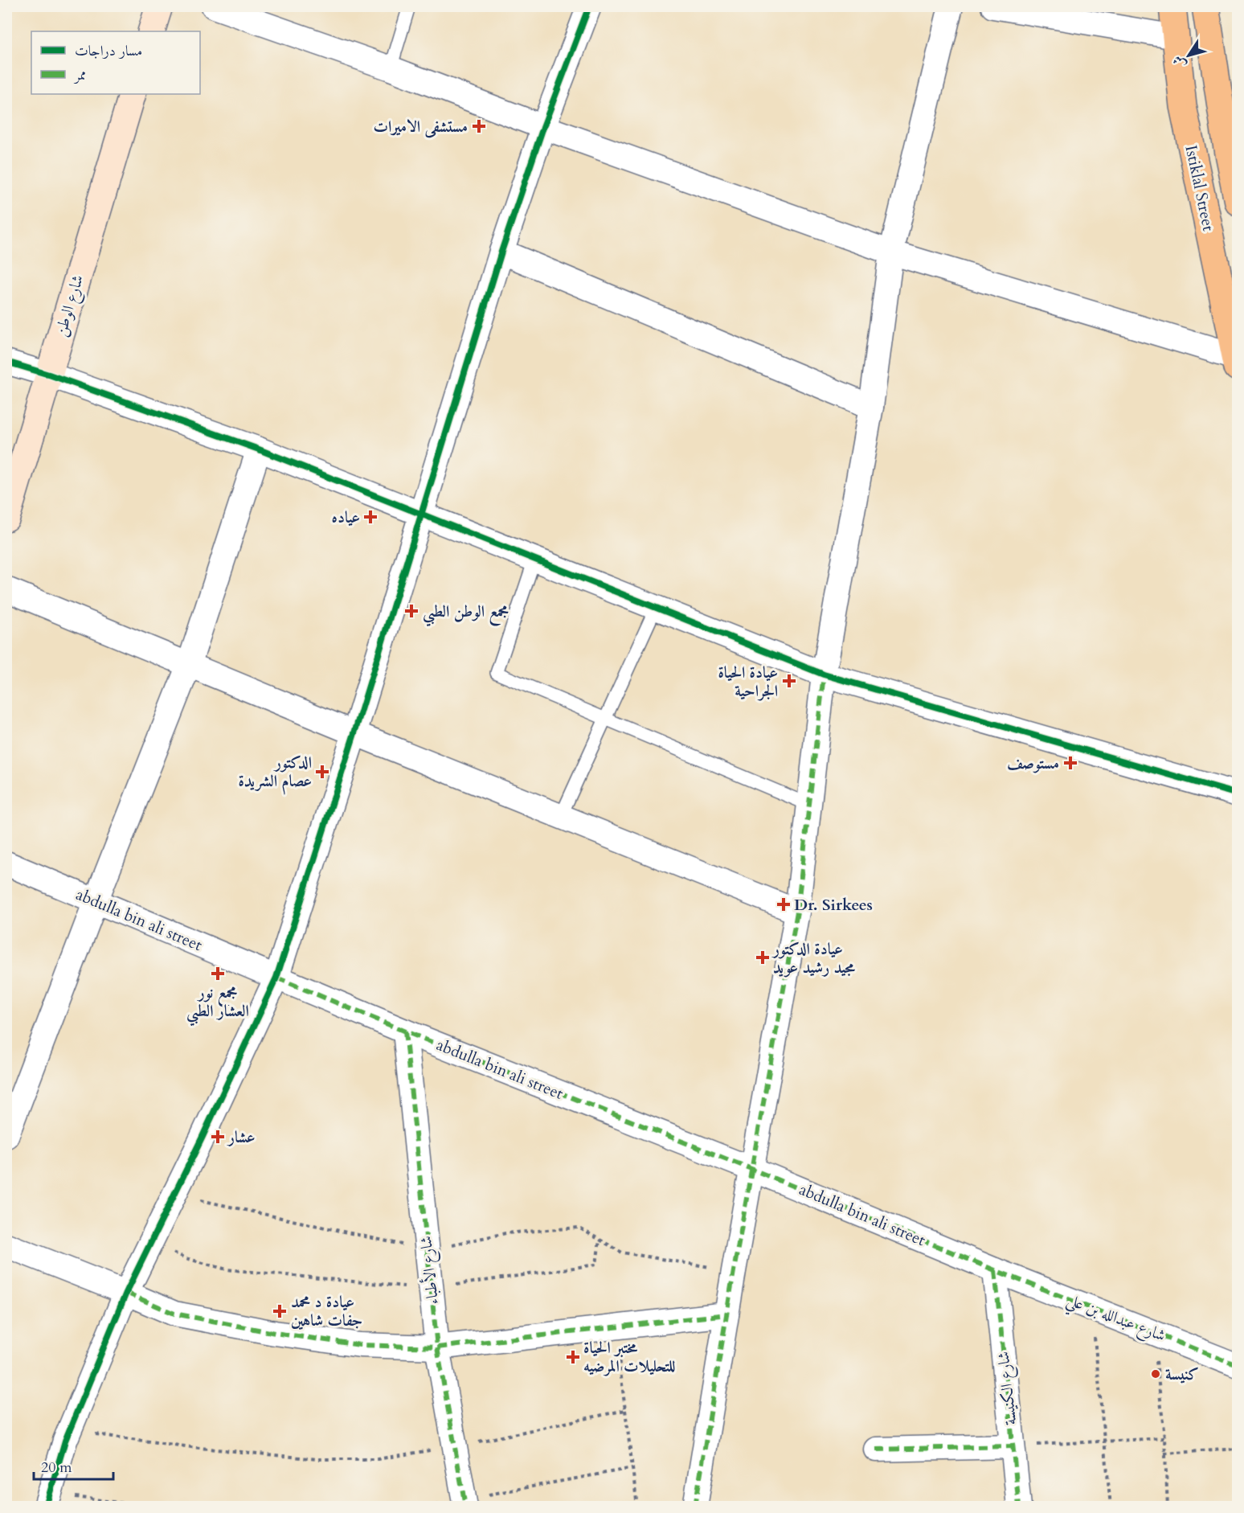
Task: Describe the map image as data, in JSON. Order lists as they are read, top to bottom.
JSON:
{
  "streets": {
    "main road": ["Istiklal Street", "شارع الوطن"],
    "street": [
      "abdulla bin ali street",
      "شارع الأطباء",
      "شارع عبدالله بن علي",
      "شارع الكنيسة"
    ]
  },
  "crossings": [
    ["abdulla bin ali street", "شارع الأطباء"],
    ["abdulla bin ali street", "شارع عبدالله بن علي"],
    ["abdulla bin ali street", "شارع الكنيسة"],
    ["شارع عبدالله بن علي", "شارع الكنيسة"]
  ],
  "places": {
    "health": [
      "مستشفى الاميرات",
      "عياده",
      "مجمع الوطن الطبي",
      "عيادة الحياة الجراحية",
      "مستوصف",
      "الدكتور عصام الشريدة",
      "Dr. Sirkees",
      "عيادة الدكتور مجيد رشيد عويد",
      "مجمع نور العشار الطبي",
      "عشار",
      "عيادة د محمد جفات شاهين",
      "مختبر الحياة للتحليلات المرضيه"
    ],
    "other": ["كنيسة"]
  },
  "legend": ["مسار دراجات", "ممر"],
  "scale_bar": "20 m",
  "north": "bottom left"
}
